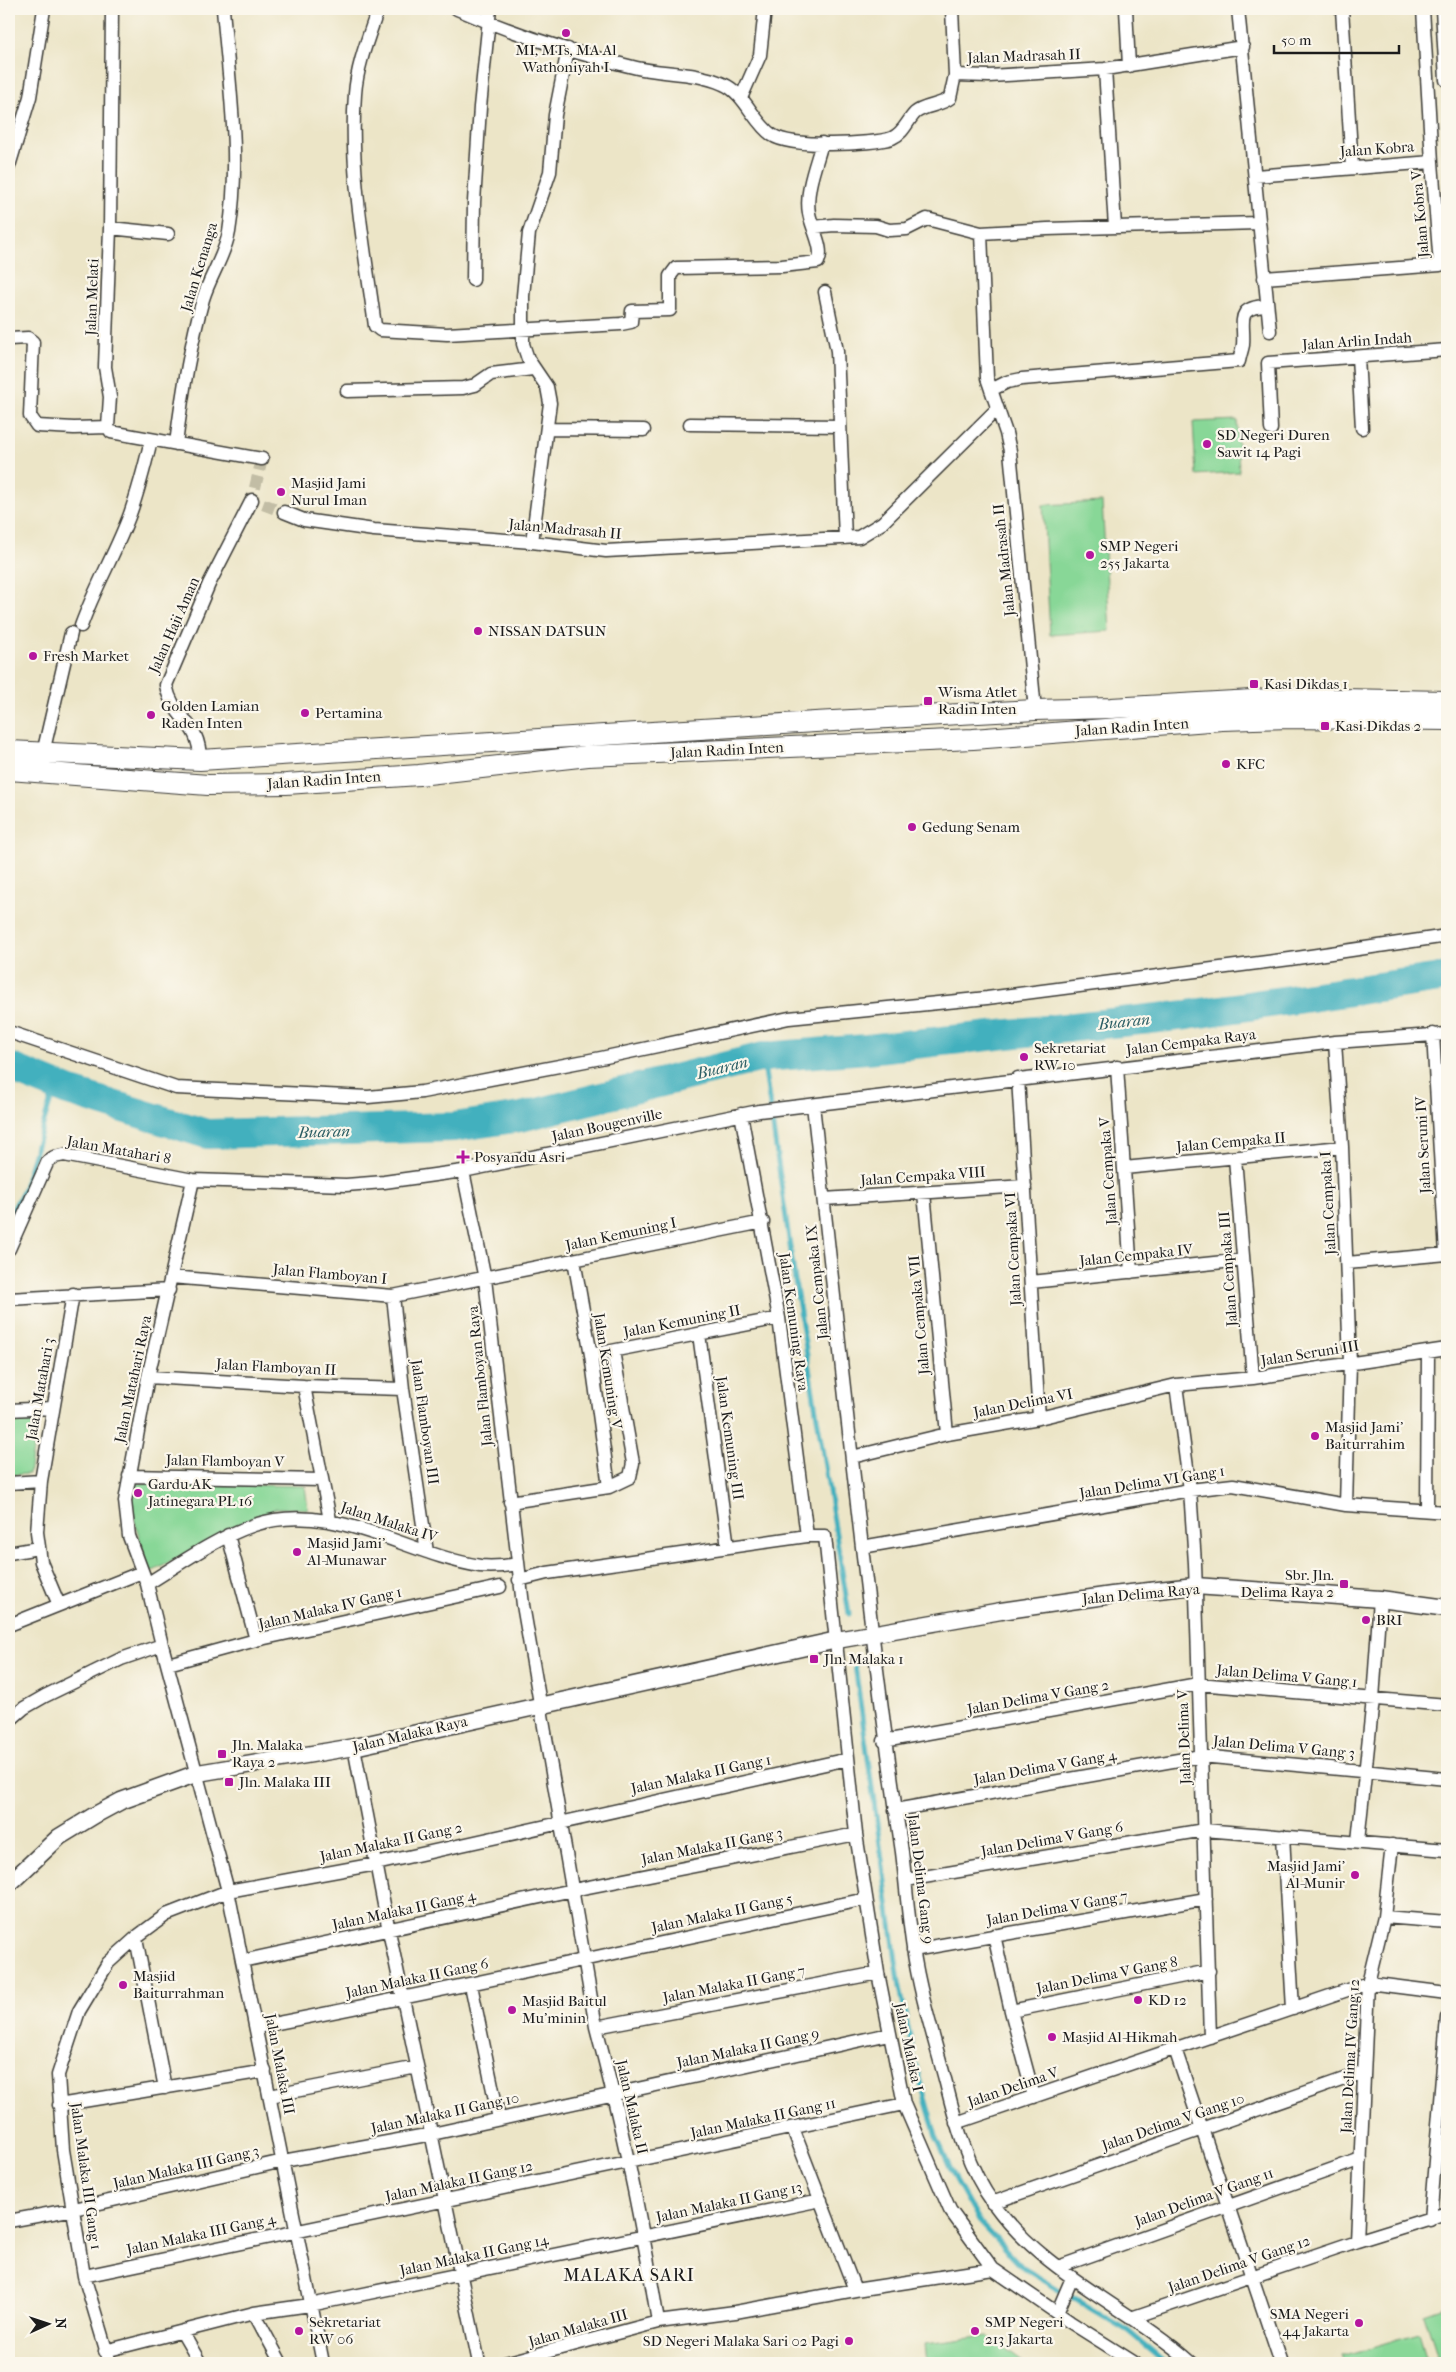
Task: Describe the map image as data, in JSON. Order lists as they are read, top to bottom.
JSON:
{
  "streets": {
    "main road": ["Jalan Radin Inten"],
    "street": [
      "Jalan Madrasah II",
      "Jalan Kobra",
      "Jalan Kobra V",
      "Jalan Kenanga",
      "Jalan Melati",
      "Jalan Arlin Indah",
      "Jalan Haji Aman",
      "Jalan Cempaka Raya",
      "Jalan Bougenville",
      "Jalan Cempaka II",
      "Jalan Seruni IV",
      "Jalan Matahari 8",
      "Jalan Cempaka V",
      "Jalan Cempaka VIII",
      "Jalan Cempaka I",
      "Jalan Kemuning I",
      "Jalan Cempaka VI",
      "Jalan Cempaka IV",
      "Jalan Cempaka III",
      "Jalan Flamboyan I",
      "Jalan Cempaka IX",
      "Jalan Cempaka VII",
      "Jalan Kemuning II",
      "Jalan Kemuning Raya",
      "Jalan Seruni III",
      "Jalan Flamboyan II",
      "Jalan Kemuning V",
      "Jalan Flamboyan Raya",
      "Jalan Matahari Raya",
      "Jalan Matahari 3",
      "Jalan Delima VI",
      "Jalan Flamboyan III",
      "Jalan Kemuning III",
      "Jalan Flamboyan V",
      "Jalan Delima VI Gang 1",
      "Jalan Malaka IV",
      "Jalan Delima Raya",
      "Jalan Malaka IV Gang 1",
      "Jalan Delima V Gang 1",
      "Jalan Delima V Gang 2",
      "Jalan Malaka Raya",
      "Jalan Delima V",
      "Jalan Delima V Gang 3",
      "Jalan Delima V Gang 4",
      "Jalan Malaka II Gang 1",
      "Jalan Delima V Gang 6",
      "Jalan Malaka II Gang 2",
      "Jalan Malaka II Gang 3",
      "Jalan Delima Gang 9",
      "Jalan Delima V Gang 7",
      "Jalan Malaka II Gang 4",
      "Jalan Malaka II Gang 5",
      "Jalan Delima V Gang 8",
      "Jalan Malaka II Gang 6",
      "Jalan Malaka II Gang 7",
      "Jalan Malaka I",
      "Jalan Malaka II Gang 9",
      "Jalan Delima IV Gang 12",
      "Jalan Malaka III",
      "Jalan Malaka II",
      "Jalan Malaka II Gang 10",
      "Jalan Malaka II Gang 11",
      "Jalan Delima V Gang 10",
      "Jalan Malaka III Gang 3",
      "Jalan Malaka III Gang 1",
      "Jalan Malaka II Gang 12",
      "Jalan Delima V Gang 11",
      "Jalan Malaka II Gang 13",
      "Jalan Malaka III Gang 4",
      "Jalan Malaka II Gang 14",
      "Jalan Delima V Gang 12"
    ]
  },
  "crossings": [
    ["Jalan Madrasah II", "Jalan Radin Inten"],
    ["Jalan Kobra", "Jalan Kobra V"],
    ["Jalan Haji Aman", "Jalan Radin Inten"],
    ["Jalan Cempaka Raya", "Jalan Bougenville"],
    ["Jalan Cempaka Raya", "Jalan Seruni IV"],
    ["Jalan Cempaka Raya", "Jalan Cempaka V"],
    ["Jalan Cempaka Raya", "Jalan Cempaka I"],
    ["Jalan Cempaka Raya", "Jalan Cempaka VI"],
    ["Jalan Cempaka Raya", "Jalan Cempaka IX"],
    ["Jalan Bougenville", "Jalan Matahari 8"],
    ["Jalan Bougenville", "Jalan Kemuning Raya"],
    ["Jalan Bougenville", "Jalan Flamboyan Raya"],
    ["Jalan Bougenville", "Jalan Matahari Raya"],
    ["Jalan Cempaka II", "Jalan Cempaka V"],
    ["Jalan Cempaka II", "Jalan Cempaka I"],
    ["Jalan Cempaka II", "Jalan Cempaka III"],
    ["Jalan Matahari 8", "Jalan Matahari Raya"],
    ["Jalan Cempaka V", "Jalan Cempaka IV"],
    ["Jalan Cempaka VIII", "Jalan Cempaka VI"],
    ["Jalan Cempaka VIII", "Jalan Cempaka IX"],
    ["Jalan Cempaka VIII", "Jalan Cempaka VII"],
    ["Jalan Cempaka I", "Jalan Seruni III"],
    ["Jalan Cempaka I", "Jalan Delima VI Gang 1"],
    ["Jalan Kemuning I", "Jalan Flamboyan I"],
    ["Jalan Kemuning I", "Jalan Kemuning Raya"],
    ["Jalan Kemuning I", "Jalan Kemuning V"],
    ["Jalan Kemuning I", "Jalan Flamboyan Raya"],
    ["Jalan Cempaka VI", "Jalan Cempaka IV"],
    ["Jalan Cempaka VI", "Jalan Delima VI"],
    ["Jalan Cempaka IV", "Jalan Cempaka III"],
    ["Jalan Cempaka III", "Jalan Seruni III"],
    ["Jalan Flamboyan I", "Jalan Flamboyan Raya"],
    ["Jalan Flamboyan I", "Jalan Matahari Raya"],
    ["Jalan Flamboyan I", "Jalan Flamboyan III"],
    ["Jalan Cempaka IX", "Jalan Delima VI"],
    ["Jalan Cempaka VII", "Jalan Delima VI"],
    ["Jalan Kemuning II", "Jalan Kemuning Raya"],
    ["Jalan Kemuning II", "Jalan Kemuning V"],
    ["Jalan Kemuning II", "Jalan Kemuning III"],
    ["Jalan Seruni III", "Jalan Delima VI"],
    ["Jalan Flamboyan II", "Jalan Matahari Raya"],
    ["Jalan Flamboyan II", "Jalan Flamboyan III"],
    ["Jalan Flamboyan Raya", "Jalan Malaka IV"],
    ["Jalan Matahari Raya", "Jalan Flamboyan V"],
    ["Jalan Matahari Raya", "Jalan Malaka IV"],
    ["Jalan Matahari 3", "Jalan Malaka IV"],
    ["Jalan Flamboyan III", "Jalan Malaka IV"],
    ["Jalan Delima Raya", "Jalan Malaka Raya"],
    ["Jalan Delima Raya", "Jalan Delima V"],
    ["Jalan Delima Raya", "Jalan Delima Gang 9"],
    ["Jalan Delima Raya", "Jalan Malaka I"],
    ["Jalan Delima V Gang 1", "Jalan Delima V Gang 2"],
    ["Jalan Delima V Gang 1", "Jalan Delima V"],
    ["Jalan Delima V Gang 2", "Jalan Delima V"],
    ["Jalan Delima V Gang 2", "Jalan Delima Gang 9"],
    ["Jalan Malaka Raya", "Jalan Malaka I"],
    ["Jalan Malaka Raya", "Jalan Malaka III"],
    ["Jalan Malaka Raya", "Jalan Malaka II"],
    ["Jalan Delima V", "Jalan Delima V Gang 3"],
    ["Jalan Delima V", "Jalan Delima V Gang 4"],
    ["Jalan Delima V", "Jalan Delima V Gang 6"],
    ["Jalan Delima V", "Jalan Delima Gang 9"],
    ["Jalan Delima V", "Jalan Delima V Gang 7"],
    ["Jalan Delima V", "Jalan Delima V Gang 8"],
    ["Jalan Delima V", "Jalan Delima IV Gang 12"],
    ["Jalan Delima V", "Jalan Delima V Gang 10"],
    ["Jalan Delima V", "Jalan Delima V Gang 11"],
    ["Jalan Delima V", "Jalan Delima V Gang 12"],
    ["Jalan Delima V Gang 3", "Jalan Delima V Gang 4"],
    ["Jalan Delima V Gang 4", "Jalan Delima Gang 9"],
    ["Jalan Malaka II Gang 1", "Jalan Malaka II Gang 2"],
    ["Jalan Malaka II Gang 1", "Jalan Malaka I"],
    ["Jalan Malaka II Gang 1", "Jalan Malaka II"],
    ["Jalan Delima V Gang 6", "Jalan Delima Gang 9"],
    ["Jalan Delima V Gang 6", "Jalan Delima IV Gang 12"],
    ["Jalan Malaka II Gang 2", "Jalan Malaka III"],
    ["Jalan Malaka II Gang 2", "Jalan Malaka II"],
    ["Jalan Malaka II Gang 2", "Jalan Malaka III Gang 1"],
    ["Jalan Malaka II Gang 3", "Jalan Malaka II Gang 4"],
    ["Jalan Malaka II Gang 3", "Jalan Malaka I"],
    ["Jalan Malaka II Gang 3", "Jalan Malaka II"],
    ["Jalan Delima Gang 9", "Jalan Delima V Gang 7"],
    ["Jalan Malaka II Gang 4", "Jalan Malaka III"],
    ["Jalan Malaka II Gang 4", "Jalan Malaka II"],
    ["Jalan Malaka II Gang 5", "Jalan Malaka II Gang 6"],
    ["Jalan Malaka II Gang 5", "Jalan Malaka I"],
    ["Jalan Malaka II Gang 5", "Jalan Malaka II"],
    ["Jalan Malaka II Gang 6", "Jalan Malaka III"],
    ["Jalan Malaka II Gang 6", "Jalan Malaka II"],
    ["Jalan Malaka II Gang 7", "Jalan Malaka I"],
    ["Jalan Malaka II Gang 7", "Jalan Malaka II"],
    ["Jalan Malaka I", "Jalan Malaka II Gang 9"],
    ["Jalan Malaka I", "Jalan Malaka II Gang 11"],
    ["Jalan Malaka II Gang 9", "Jalan Malaka II"],
    ["Jalan Malaka II Gang 9", "Jalan Malaka II Gang 10"],
    ["Jalan Delima IV Gang 12", "Jalan Delima V Gang 10"],
    ["Jalan Delima IV Gang 12", "Jalan Delima V Gang 11"],
    ["Jalan Delima IV Gang 12", "Jalan Delima V Gang 12"],
    ["Jalan Malaka III", "Jalan Malaka II"],
    ["Jalan Malaka III", "Jalan Malaka II Gang 10"],
    ["Jalan Malaka III", "Jalan Malaka III Gang 3"],
    ["Jalan Malaka III", "Jalan Malaka III Gang 1"],
    ["Jalan Malaka III", "Jalan Malaka II Gang 12"],
    ["Jalan Malaka III", "Jalan Malaka III Gang 4"],
    ["Jalan Malaka III", "Jalan Malaka II Gang 14"],
    ["Jalan Malaka II", "Jalan Malaka II Gang 10"],
    ["Jalan Malaka II", "Jalan Malaka II Gang 11"],
    ["Jalan Malaka II", "Jalan Malaka II Gang 12"],
    ["Jalan Malaka II", "Jalan Malaka II Gang 13"],
    ["Jalan Malaka II", "Jalan Malaka II Gang 14"],
    ["Jalan Malaka II Gang 10", "Jalan Malaka III Gang 3"],
    ["Jalan Malaka II Gang 11", "Jalan Malaka II Gang 12"],
    ["Jalan Malaka III Gang 3", "Jalan Malaka III Gang 1"],
    ["Jalan Malaka III Gang 1", "Jalan Malaka III Gang 4"],
    ["Jalan Malaka III Gang 1", "Jalan Malaka II Gang 14"],
    ["Jalan Malaka II Gang 12", "Jalan Malaka III Gang 4"],
    ["Jalan Malaka II Gang 13", "Jalan Malaka II Gang 14"]
  ],
  "districts": ["MALAKA SARI"],
  "water": ["Buaran"],
  "places": {
    "other": [
      "MI, MTs, MA Al Wathoniyah I",
      "SD Negeri Duren Sawit 14 Pagi",
      "Masjid Jami Nurul Iman",
      "SMP Negeri 255 Jakarta",
      "NISSAN DATSUN",
      "Fresh Market",
      "Pertamina",
      "Golden Lamian Raden Inten",
      "KFC",
      "Gedung Senam",
      "Sekretariat RW 10",
      "Masjid Jami' Baiturrahim",
      "Gardu AK Jatinegara PL 16",
      "Masjid Jami' Al-Munawar",
      "BRI",
      "Masjid Jami' Al-Munir",
      "Masjid Baiturrahman",
      "KD 12",
      "Masjid Baitul Mu'minin",
      "Masjid Al-Hikmah",
      "SMA Negeri 44 Jakarta",
      "Sekretariat RW 06",
      "SMP Negeri 213 Jakarta",
      "SD Negeri Malaka Sari 02 Pagi"
    ],
    "transit": [
      "Kasi Dikdas 1",
      "Wisma Atlet Radin Inten",
      "Kasi Dikdas 2",
      "Sbr. Jln. Delima Raya 2",
      "Jln. Malaka 1",
      "Jln. Malaka Raya 2",
      "Jln. Malaka III"
    ],
    "health": ["Posyandu Asri"]
  },
  "scale_bar": "50 m",
  "north": "right"
}
